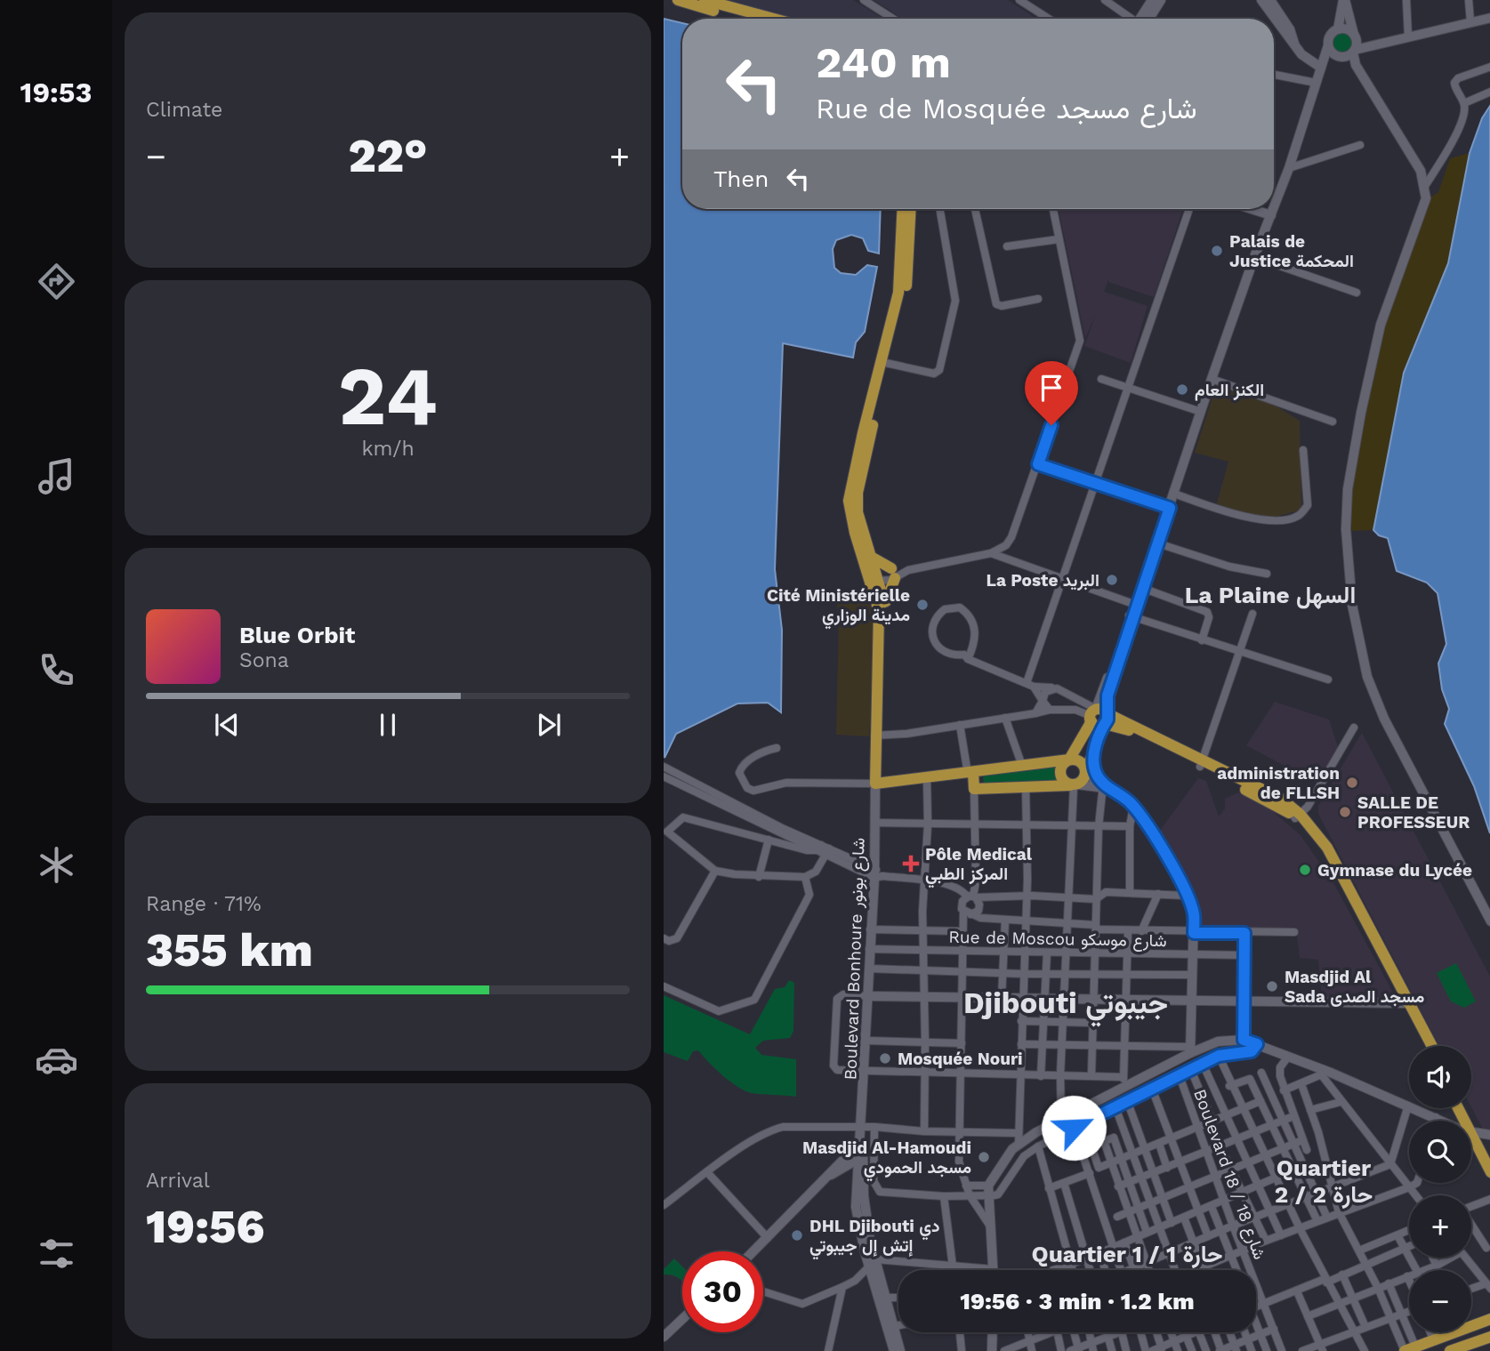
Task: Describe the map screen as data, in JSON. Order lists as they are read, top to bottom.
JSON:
{
  "streets": {
    "main road": ["Boulevard Bonhoure شارع بونور"],
    "street": ["Rue de Moscou شارع موسكو", "Boulevard 18 / شارع 18"]
  },
  "crossings": [
    ["Rue de Moscou شارع موسكو", "Boulevard Bonhoure شارع بونور"]
  ],
  "districts": [
    "La Plaine السهل",
    "Djibouti جيبوتي",
    "Quartier 2 / حارة 2",
    "Quartier 1 / حارة 1"
  ],
  "places": {
    "other": [
      "Palais de Justice المحكمة",
      "الكنز العام",
      "La Poste البريد",
      "Cité Ministérielle مدينة الوزاري",
      "administration de FLLSH",
      "SALLE DE PROFESSEUR",
      "Gymnase du Lycée",
      "Masdjid Al Sada مسجد الصدى",
      "Mosquée Nouri",
      "Masdjid Al-Hamoudi مسجد الحمودي",
      "DHL Djibouti دي إتش إل جيبوتي"
    ],
    "health": ["Pôle Medical المركز الطبي"]
  },
  "page": {
    "tabs": "19:53",
    "tile": [
      "Climate",
      ["24", "km/h"],
      ["Range · 71%", "355 km"],
      ["Arrival", "19:56"]
    ],
    "turn": ["240 m", "Rue de Mosquée شارع مسجد"],
    "heat": ["−", "22°", "+"],
    "then": "Then",
    "song": ["Blue Orbit", "Sona"],
    "map_buttons": ["+", "−"],
    "limit": "30",
    "trip": "19:56 · 3 min · 1.2 km"
  }
}
